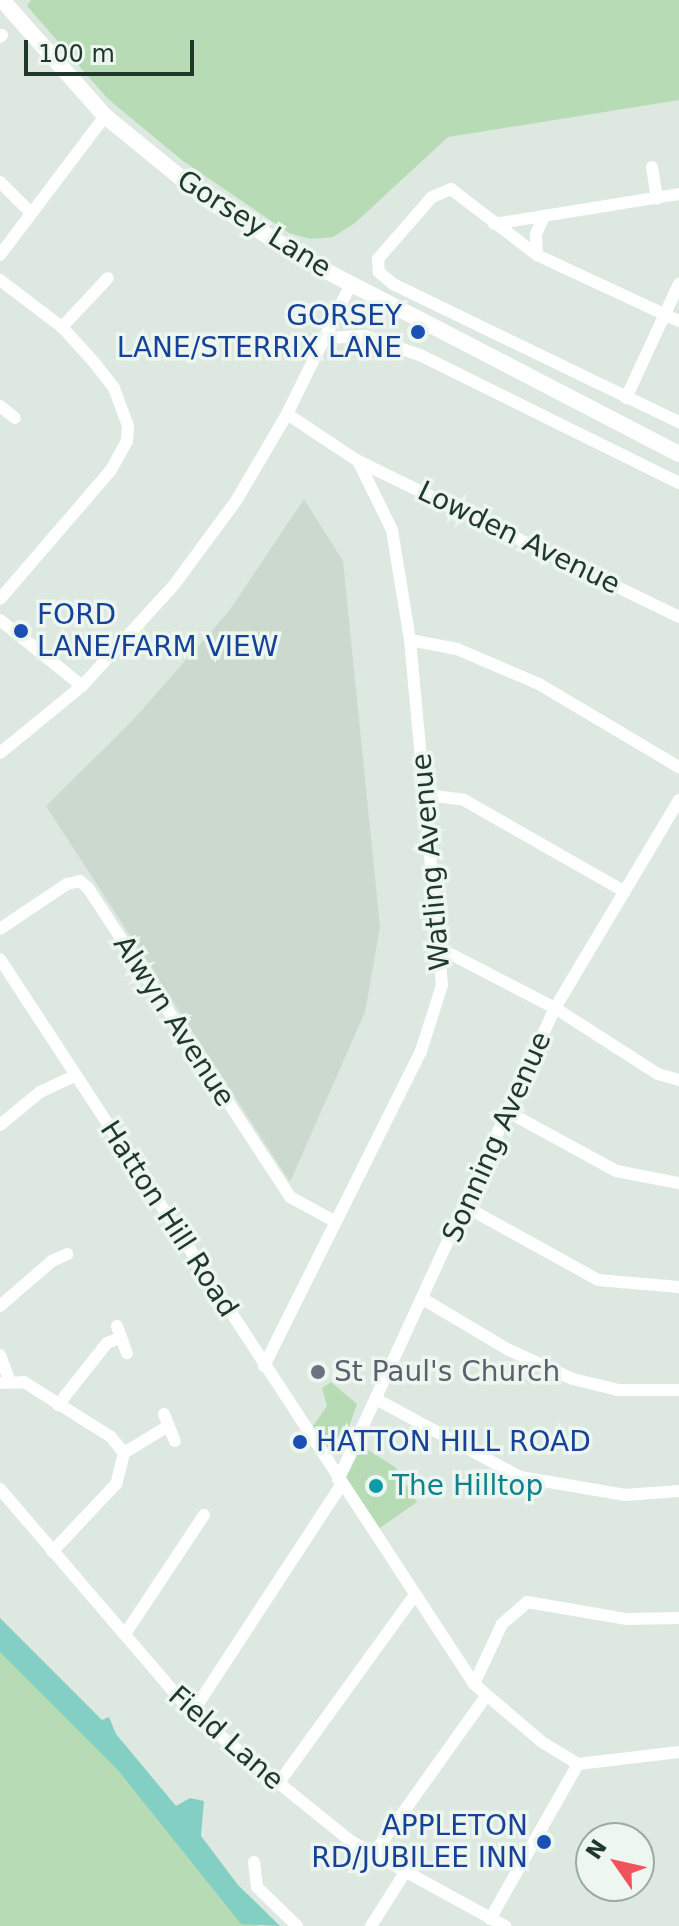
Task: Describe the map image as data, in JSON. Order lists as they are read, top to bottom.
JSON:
{
  "streets": {
    "main road": ["Gorsey Lane"],
    "street": [
      "Lowden Avenue",
      "Watling Avenue",
      "Alwyn Avenue",
      "Sonning Avenue",
      "Hatton Hill Road",
      "Field Lane"
    ]
  },
  "crossings": [
    ["Lowden Avenue", "Watling Avenue"],
    ["Watling Avenue", "Alwyn Avenue"],
    ["Watling Avenue", "Hatton Hill Road"],
    ["Sonning Avenue", "Hatton Hill Road"],
    ["Sonning Avenue", "Field Lane"]
  ],
  "places": [
    "GORSEY LANE/STERRIX LANE",
    "FORD LANE/FARM VIEW",
    "St Paul's Church",
    "HATTON HILL ROAD",
    "The Hilltop",
    "APPLETON RD/JUBILEE INN"
  ],
  "scale_bar": "100 m",
  "north": "top left"
}
